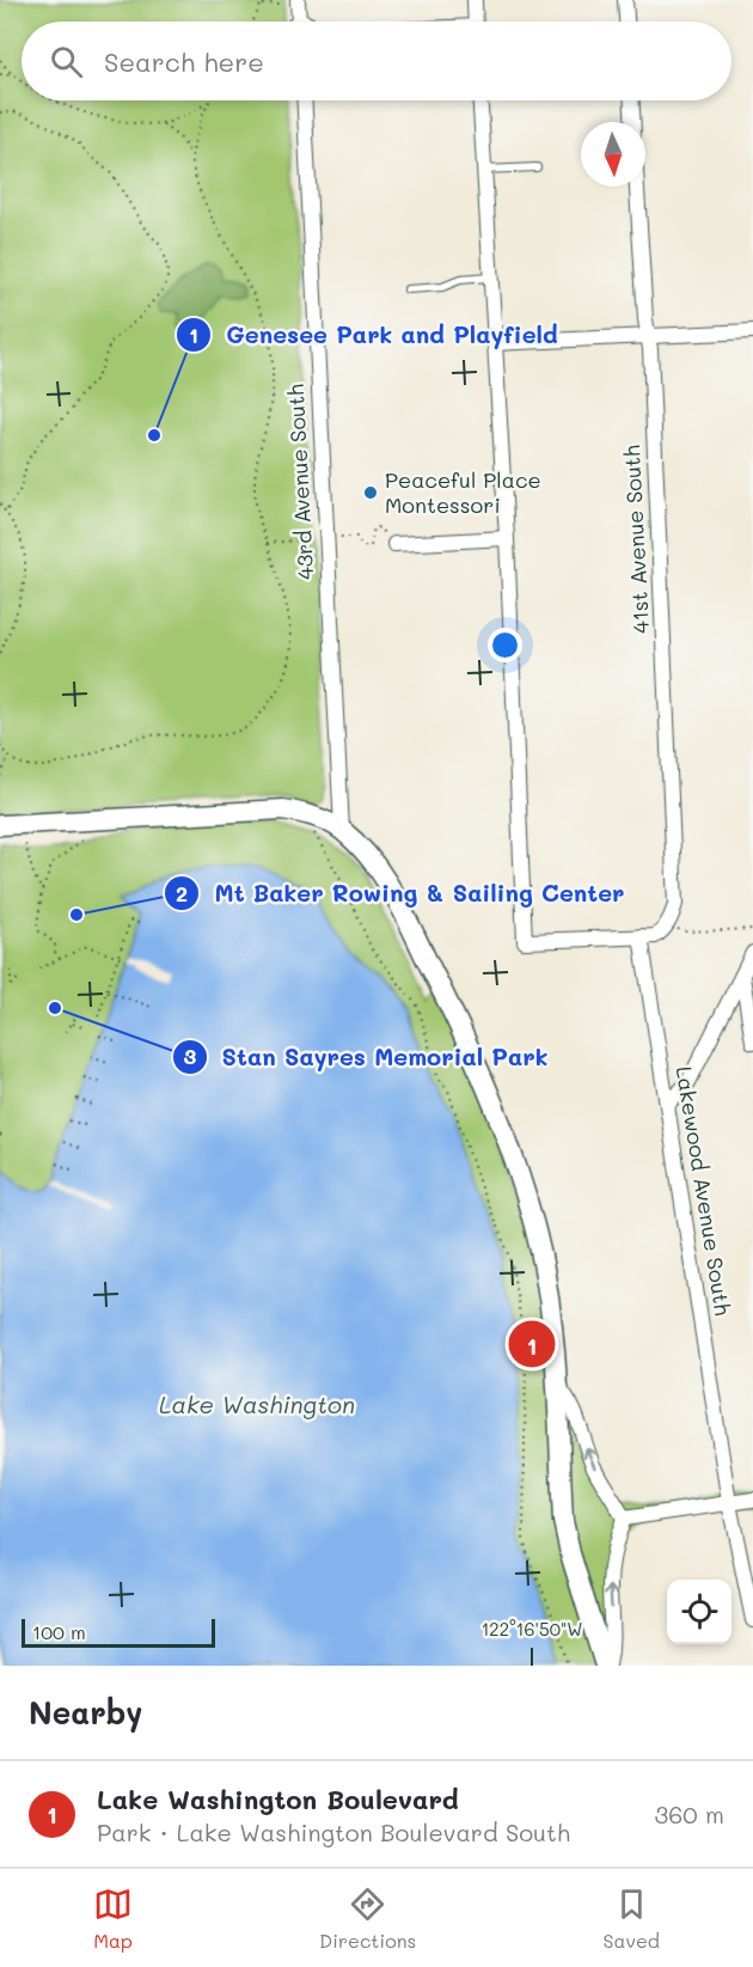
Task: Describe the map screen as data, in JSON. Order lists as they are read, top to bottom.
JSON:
{
  "streets": {
    "street": ["43rd Avenue South", "41st Avenue South", "Lakewood Avenue South"]
  },
  "crossings": [
    ["41st Avenue South", "Lakewood Avenue South"]
  ],
  "water": ["Lake Washington"],
  "places": [
    "Genesee Park and Playfield",
    "Peaceful Place Montessori",
    "Mt Baker Rowing & Sailing Center",
    "Stan Sayres Memorial Park"
  ],
  "scale_bar": "100 m",
  "north": "bottom",
  "page": {
    "search": "Search here",
    "pins": "1",
    "scale": "100 m",
    "heading": "Nearby",
    "list": [
      {
        "mark": "1",
        "name": "Lake Washington Boulevard",
        "note": "Park · Lake Washington Boulevard South",
        "value": "360 m"
      }
    ],
    "nav": ["Map", "Directions", "Saved"]
  },
  "coordinates": ["122°16'50\"W"]
}
